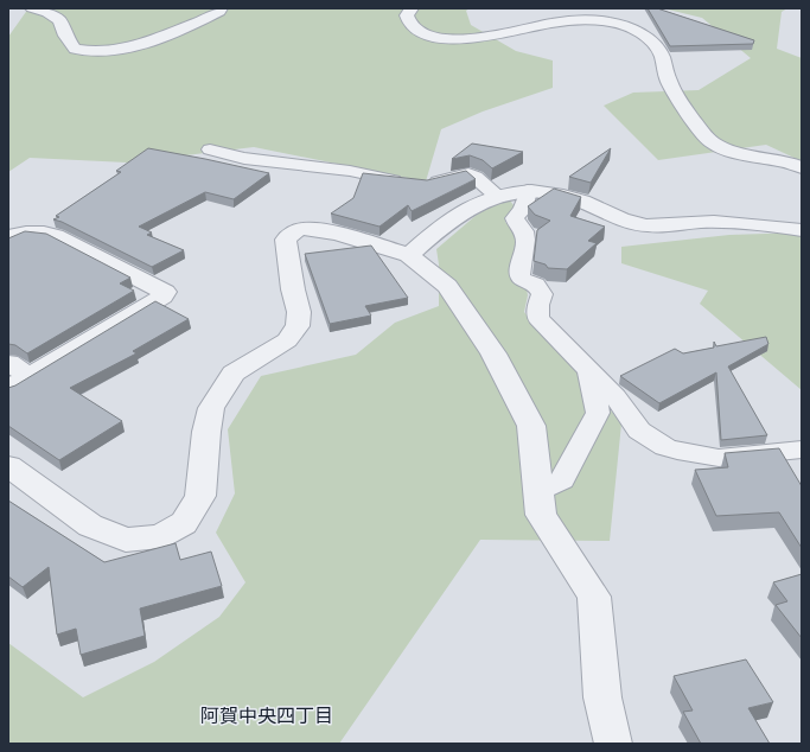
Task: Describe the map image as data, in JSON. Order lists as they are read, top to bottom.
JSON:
{
  "districts": ["阿賀中央四丁目"]
}
